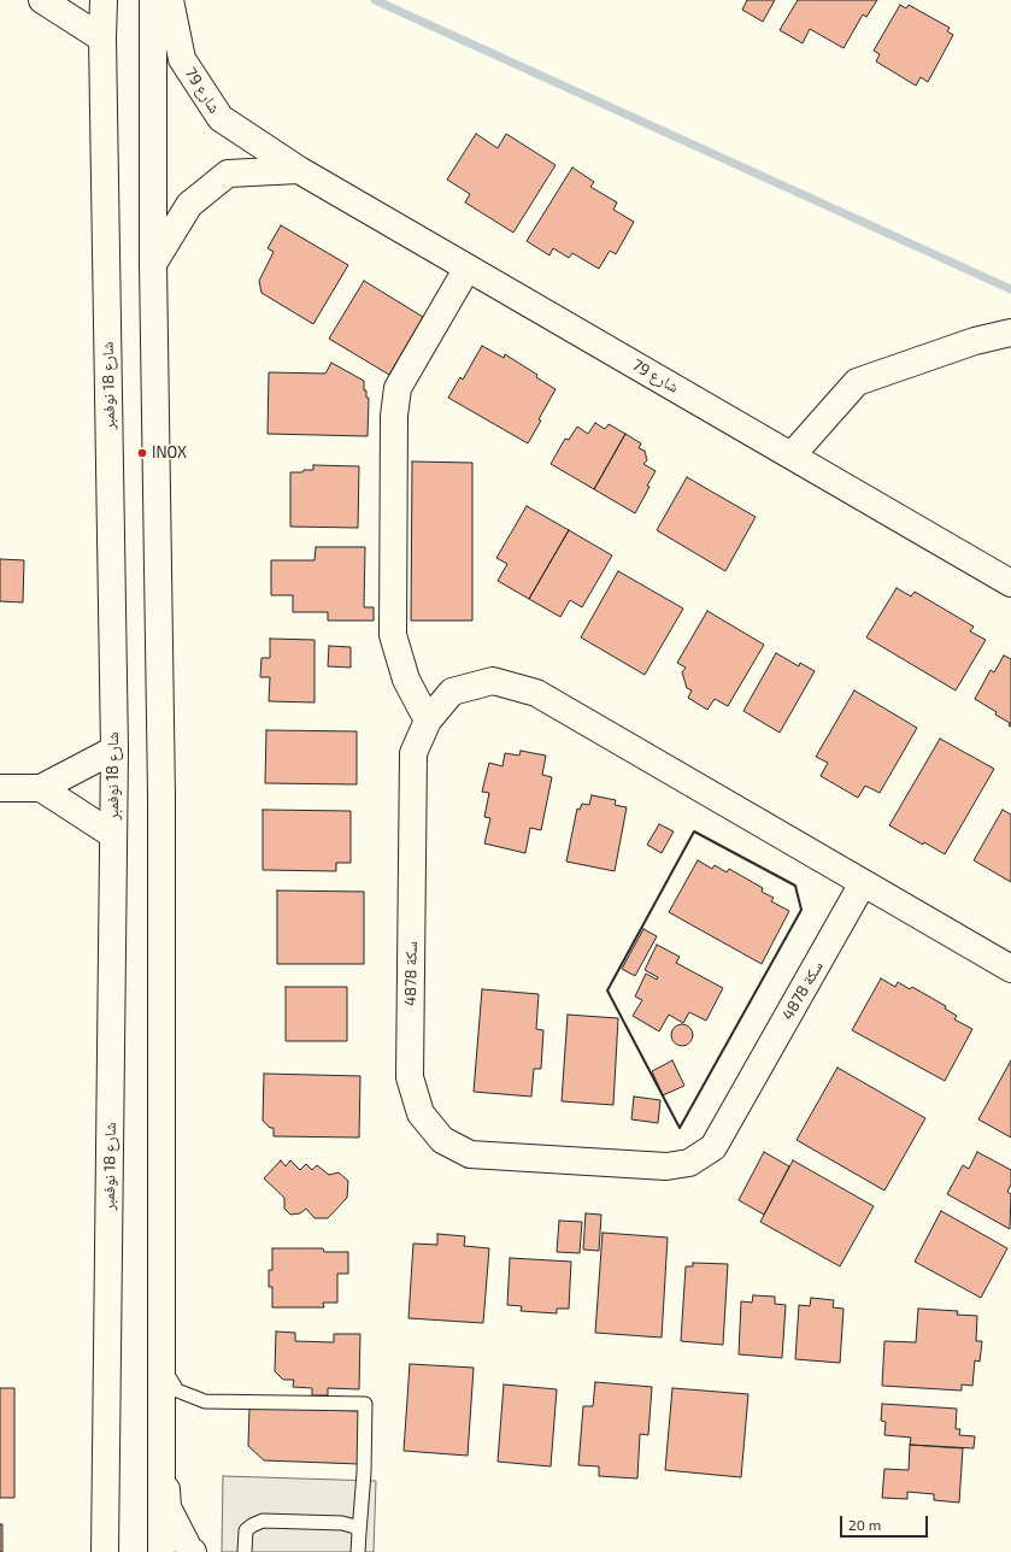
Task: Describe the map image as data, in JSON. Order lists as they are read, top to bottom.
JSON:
{
  "streets": {
    "street": ["79 شارع", "شارع 18 نوفمبر", "سكة 4878"]
  },
  "places": ["INOX"],
  "scale_bar": "20 m"
}
